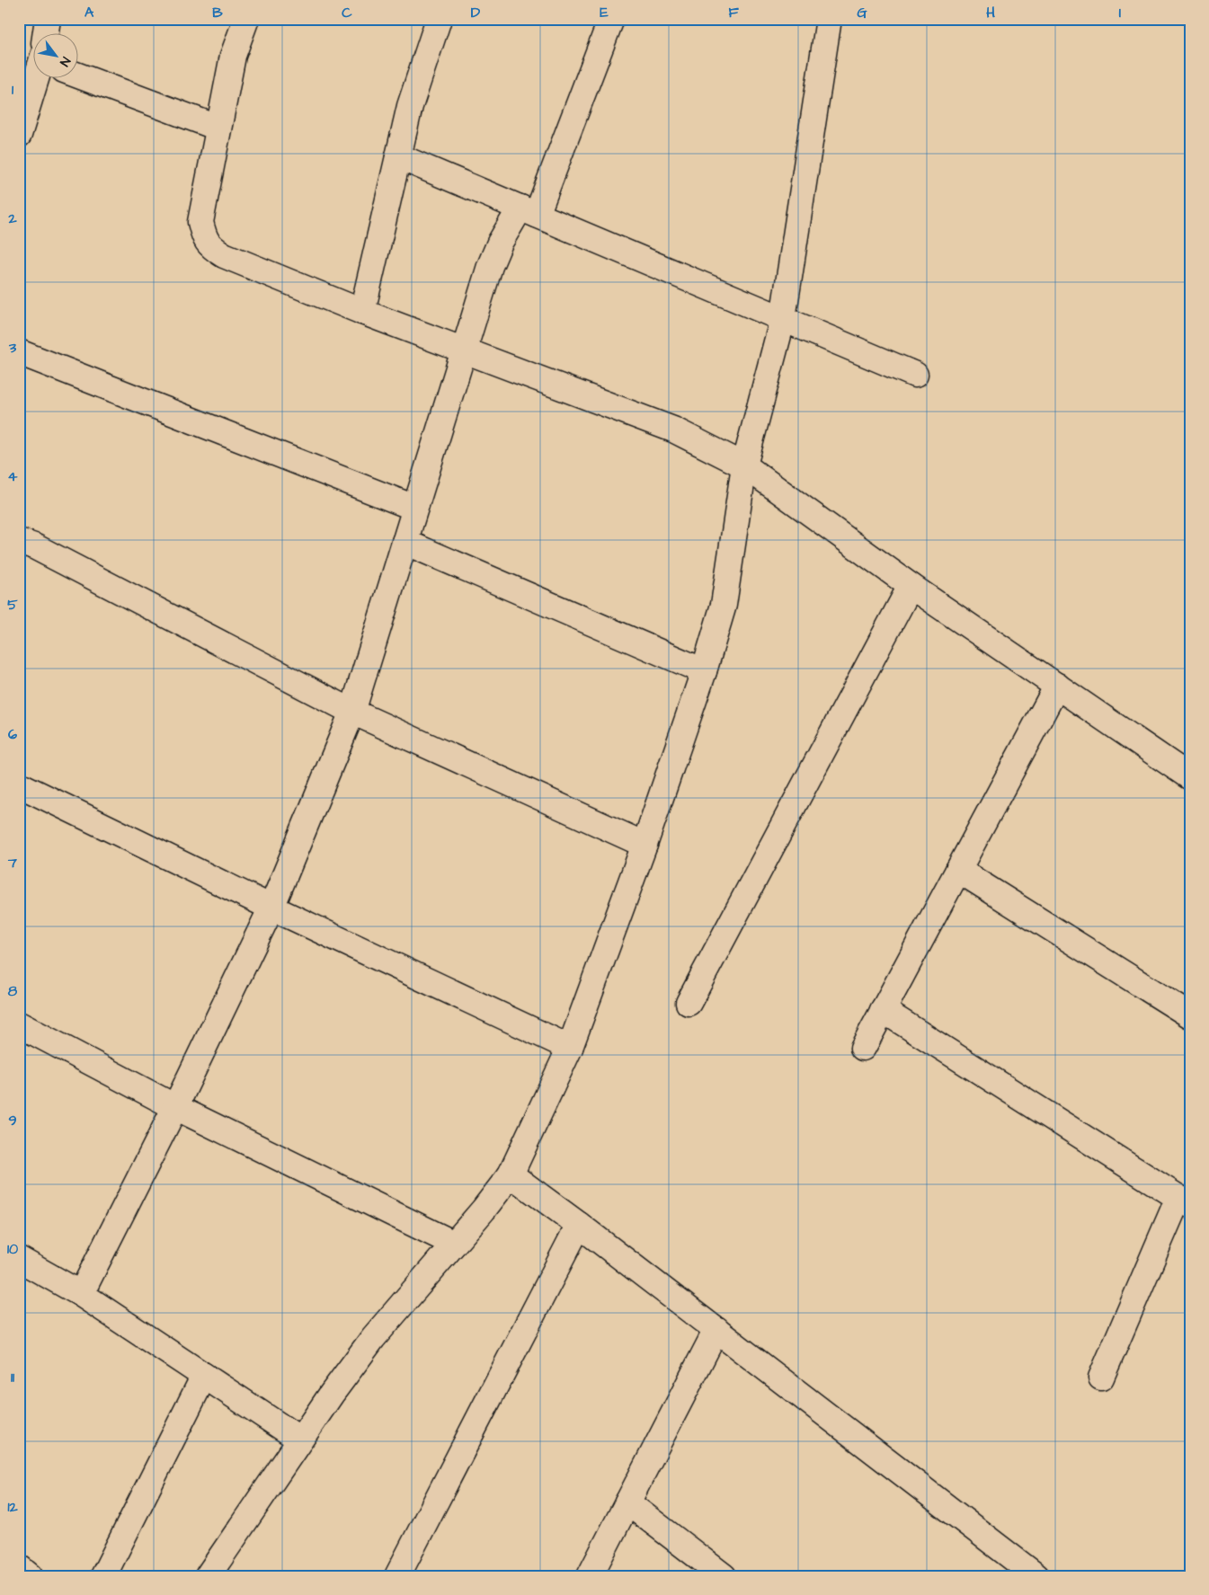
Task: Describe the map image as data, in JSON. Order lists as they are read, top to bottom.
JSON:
{
  "north": "bottom right",
  "grid": {
    "columns": [
      "A",
      "B",
      "C",
      "D",
      "E",
      "F",
      "G",
      "H",
      "I"
    ],
    "rows": [
      "1",
      "2",
      "3",
      "4",
      "5",
      "6",
      "7",
      "8",
      "9",
      "10",
      "11",
      "12"
    ]
  }
}
